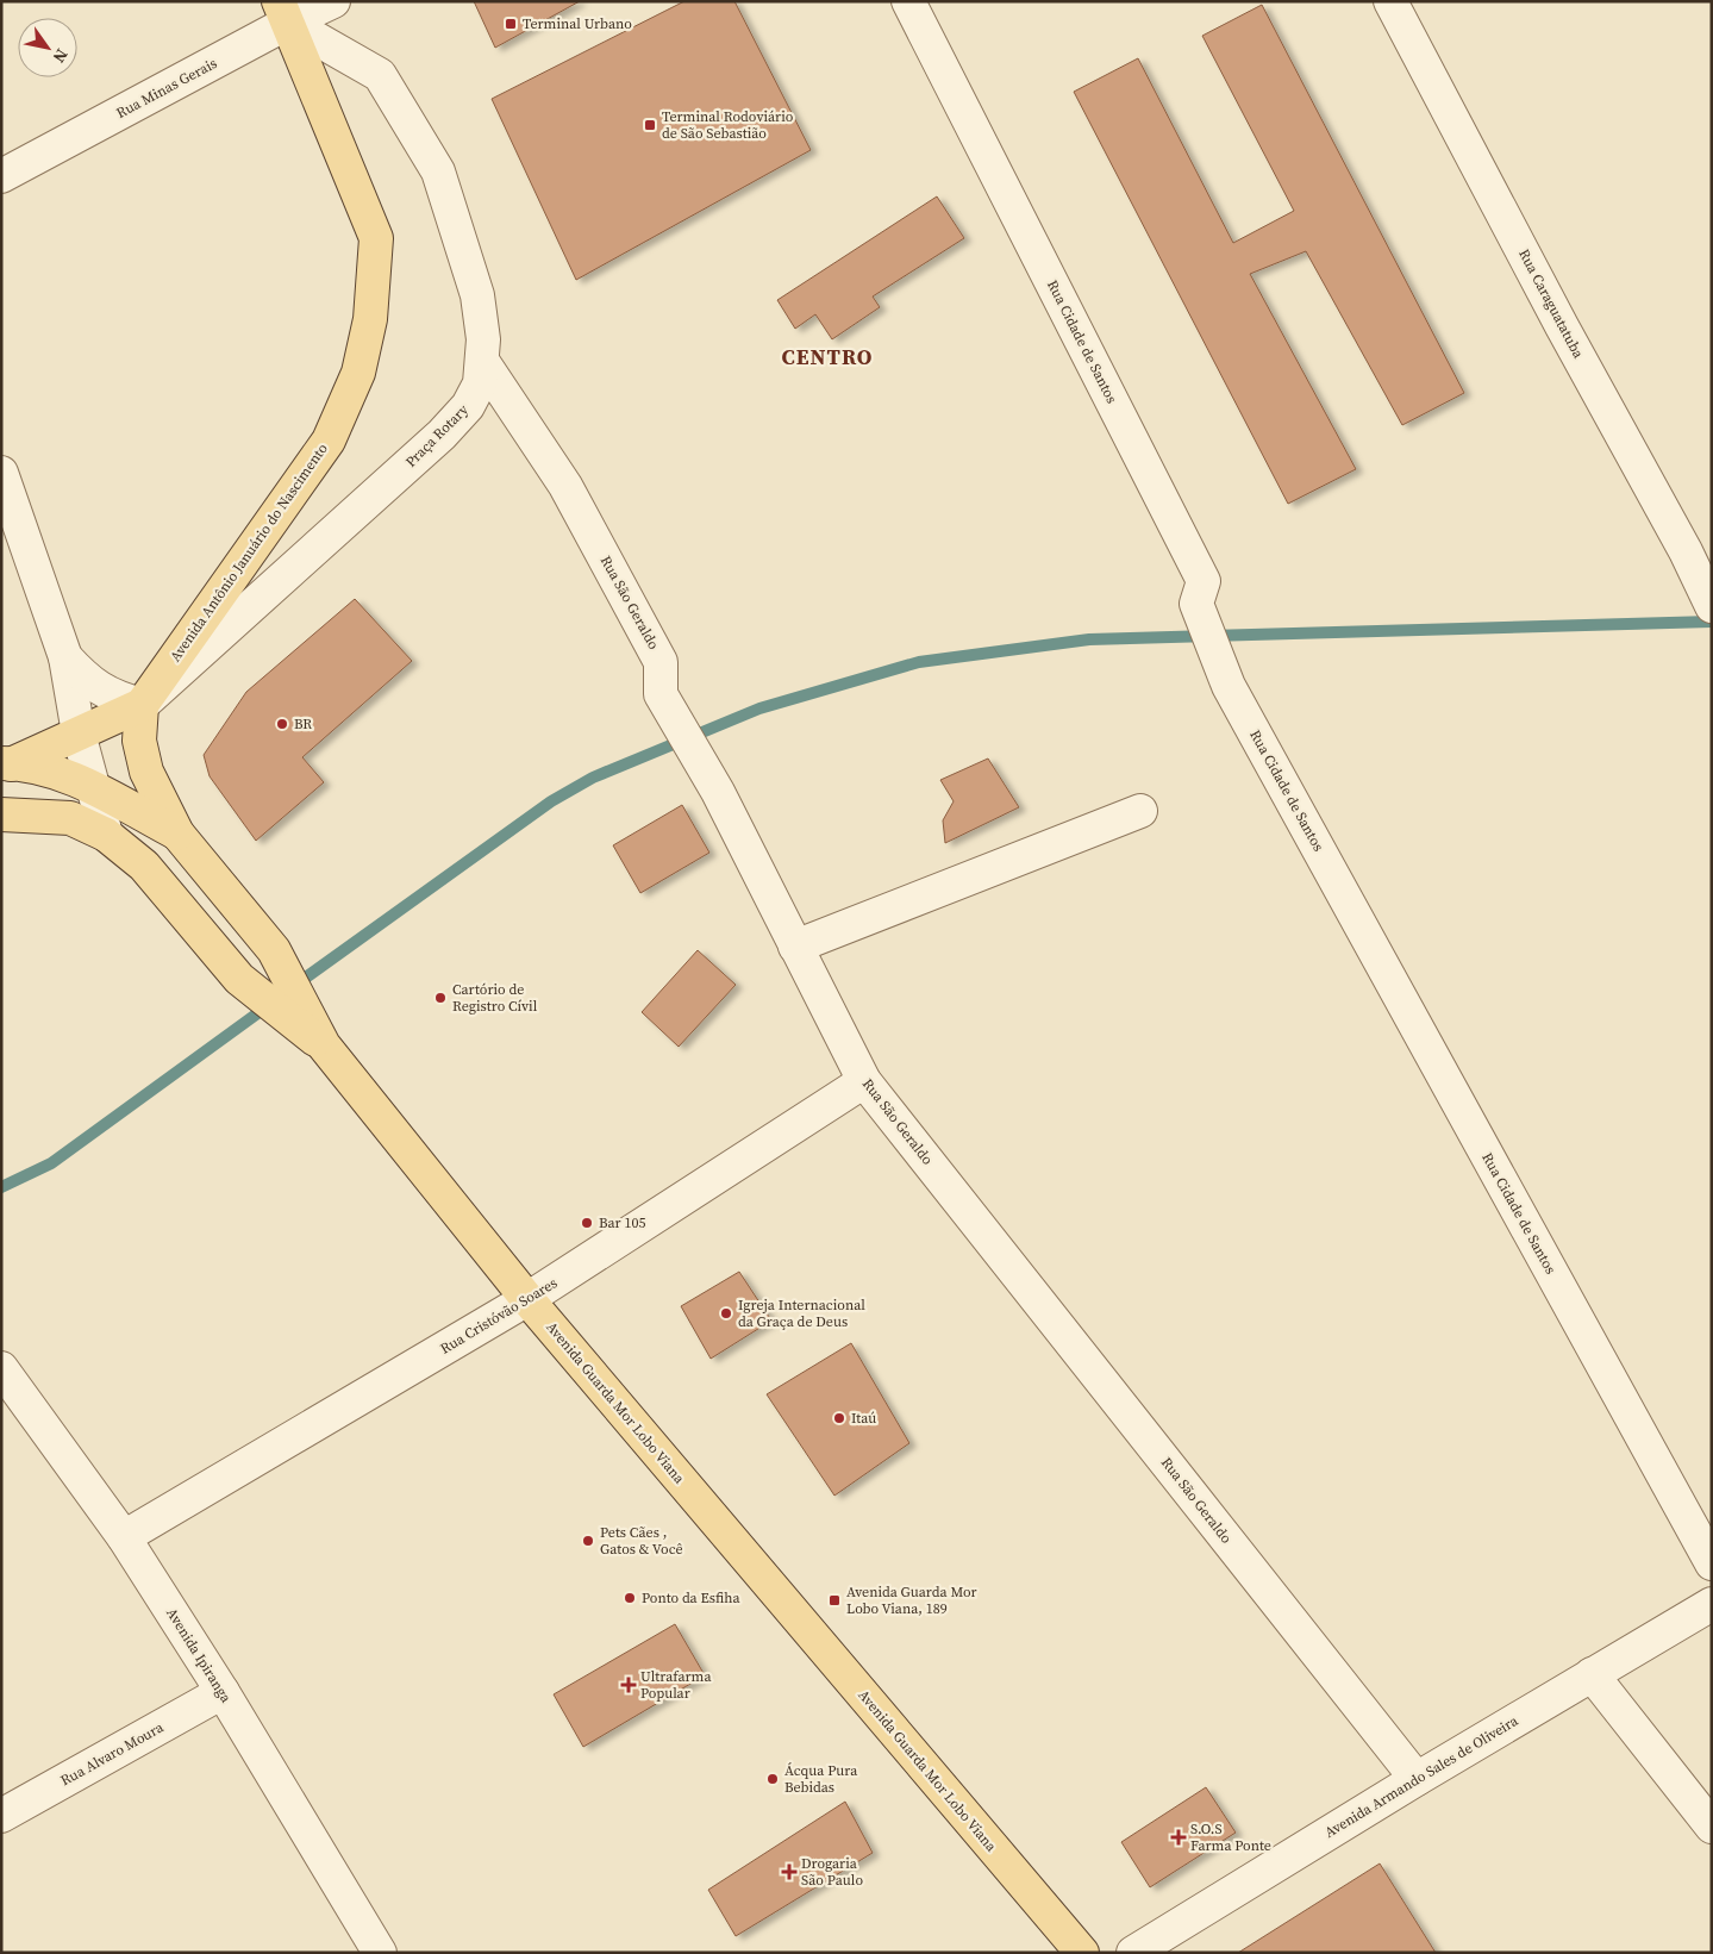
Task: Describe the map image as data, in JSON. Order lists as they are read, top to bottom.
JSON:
{
  "streets": {
    "main road": ["Avenida Antônio Januário do Nascimento", "Avenida Guarda Mor Lobo Viana"],
    "street": [
      "Rua Minas Gerais",
      "Rua Caraguatatuba",
      "Rua Cidade de Santos",
      "Praça Rotary",
      "Rua São Geraldo",
      "Rua Cristóvão Soares",
      "Avenida Ipiranga",
      "Rua Alvaro Moura",
      "Avenida Armando Sales de Oliveira"
    ]
  },
  "crossings": [
    ["Rua Minas Gerais", "Praça Rotary"],
    ["Rua Minas Gerais", "Avenida Antônio Januário do Nascimento"],
    ["Praça Rotary", "Avenida Antônio Januário do Nascimento"],
    ["Praça Rotary", "Rua São Geraldo"],
    ["Rua São Geraldo", "Rua Cristóvão Soares"],
    ["Rua São Geraldo", "Avenida Armando Sales de Oliveira"],
    ["Rua Cristóvão Soares", "Avenida Guarda Mor Lobo Viana"],
    ["Rua Cristóvão Soares", "Avenida Ipiranga"],
    ["Avenida Ipiranga", "Rua Alvaro Moura"]
  ],
  "districts": ["CENTRO"],
  "places": {
    "transit": ["Terminal Urbano", "Terminal Rodoviário de São Sebastião", "Avenida Guarda Mor Lobo Viana, 189"],
    "other": [
      "BR",
      "Cartório de Registro Cívil",
      "Bar 105",
      "Igreja Internacional da Graça de Deus",
      "Itaú",
      "Pets Cães , Gatos & Você",
      "Ponto da Esfiha",
      "Ácqua Pura Bebidas"
    ],
    "health": ["Ultrafarma Popular", "S.O.S Farma Ponte", "Drogaria São Paulo"]
  },
  "north": "bottom right"
}
